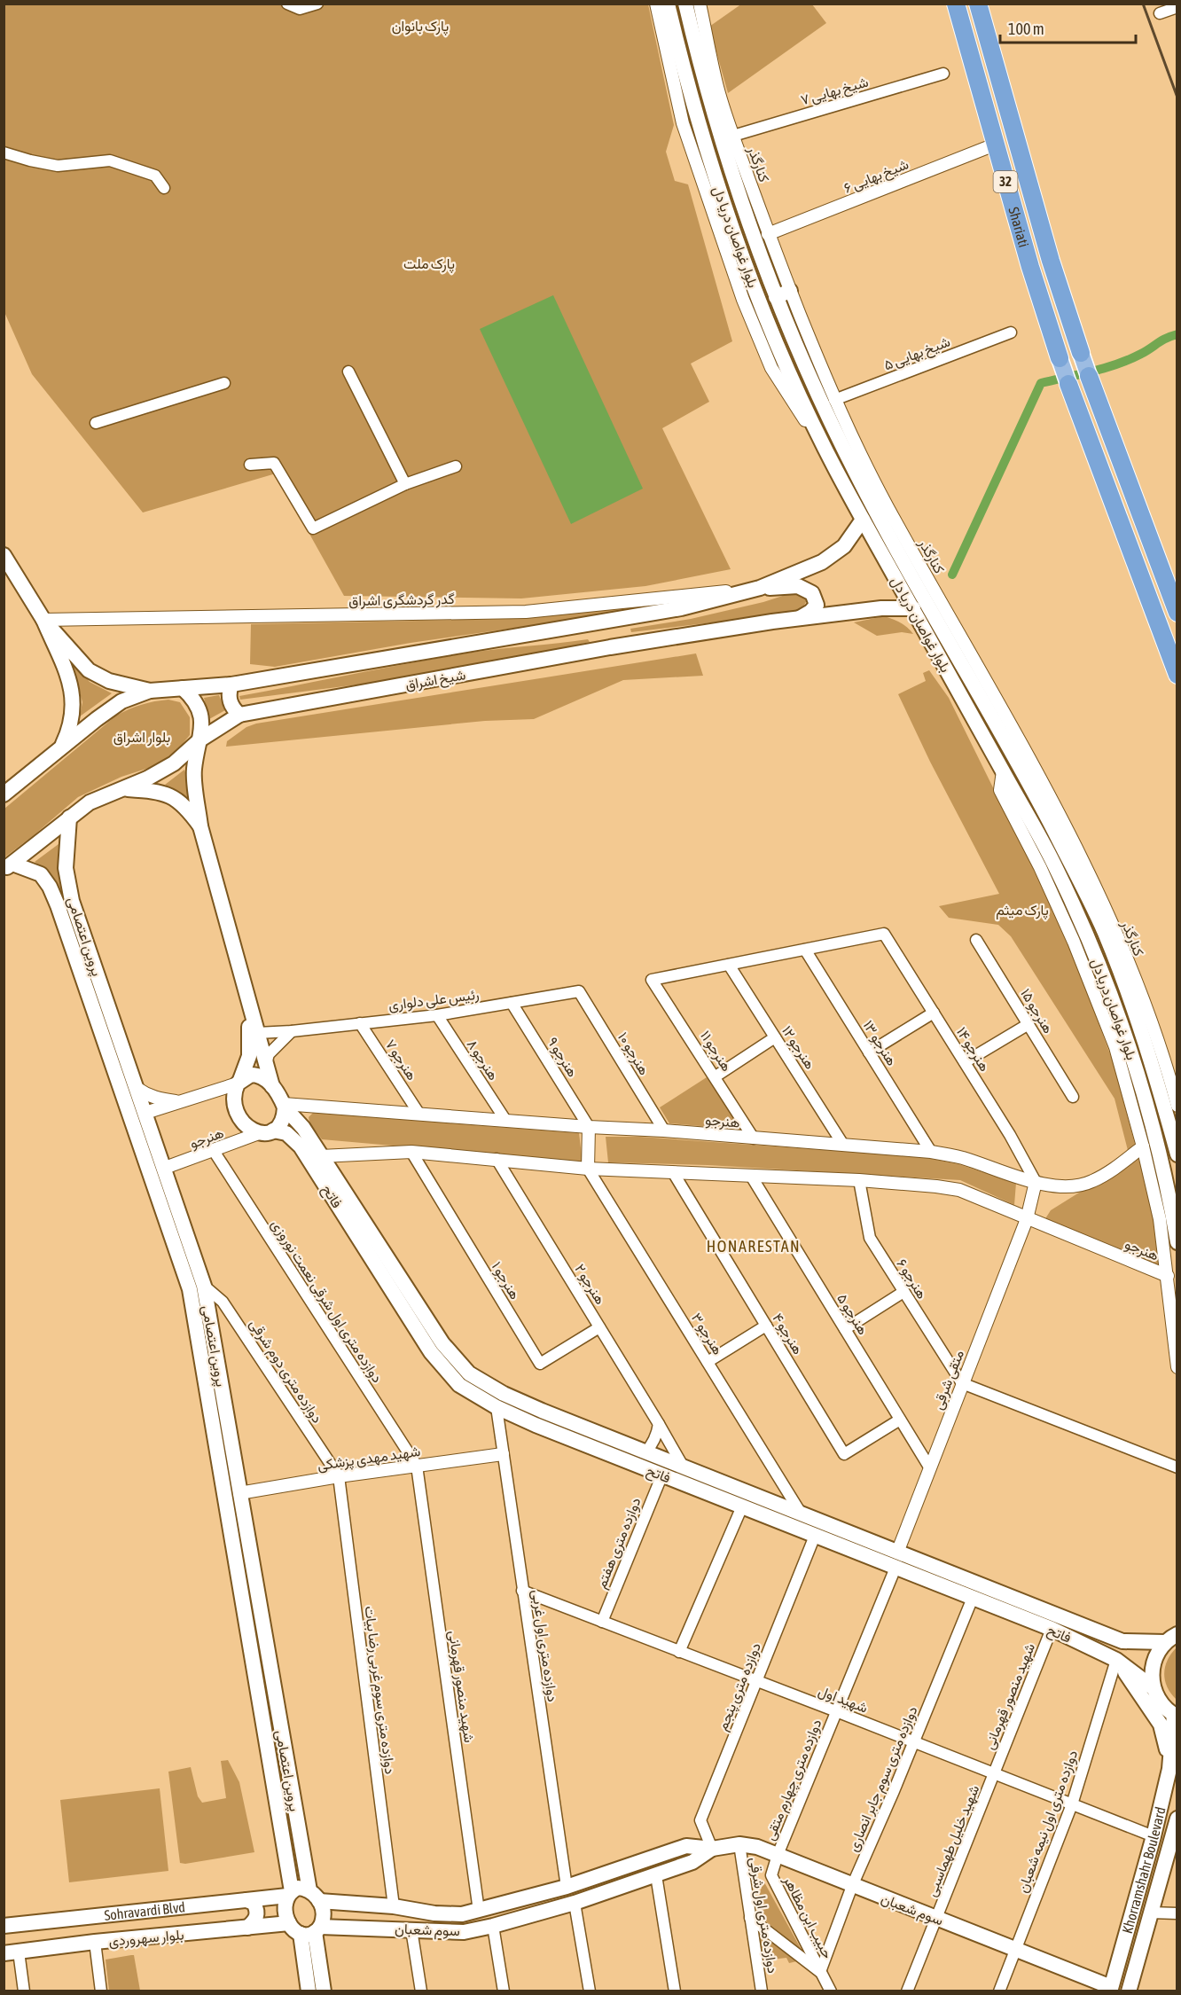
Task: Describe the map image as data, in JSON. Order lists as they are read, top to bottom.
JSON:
{
  "streets": {
    "highway": ["32", "Shariati"],
    "main road": [
      "بلوار غواصان دریا دل",
      "شیخ اشراق",
      "پروین اعتصامی",
      "فاتح",
      "Khorramshahr Boulevard",
      "سوم شعبان",
      "Sohravardi Blvd",
      "بلوار سهروردی"
    ],
    "street": [
      "شیخ بهایی ۷",
      "کنارگذر",
      "شیخ بهایی ۶",
      "شیخ بهایی ۵",
      "گدر گردشگری اشراق",
      "رئیس علی دلواری",
      "هنرجو ۱۵",
      "هنرجو ۱۳",
      "هنرجو ۱۲",
      "هنرجو ۱۴",
      "هنرجو ۱۱",
      "هنرجو ۱۰",
      "هنرجو ۹",
      "هنرجو ۷",
      "هنرجو ۸",
      "هنرجو",
      "هنرجو ۶",
      "هنرجو ۱",
      "هنرجو ۲",
      "دوازده متری اول شرقی نعمت نوروزی",
      "هنرجو ۵",
      "هنرجو ۳",
      "هنرجو ۴",
      "دوازده متری دوم شرقی",
      "متقی شرقی",
      "شهید مهدی پزشکی",
      "دوازده متری هفتم",
      "دوازده متری اول غربی",
      "شهید منصور قهرمانی",
      "دوازده متری پنجم",
      "دوازده متری سوم غربی رضا بیات",
      "شهید اول",
      "دوازده متری سوم جابر انصاری",
      "دوازده متری چهارم متقی",
      "دوازده متری اول نیمه شعبان",
      "شهید خلیل طهماسبی",
      "دوازده متری اول شرقی",
      "حبیب ابن مظاهر"
    ]
  },
  "crossings": [
    ["شیخ بهایی ۷", "کنارگذر"],
    ["کنارگذر", "شیخ بهایی ۶"],
    ["کنارگذر", "بلوار غواصان دریا دل"],
    ["کنارگذر", "شیخ بهایی ۵"],
    ["شیخ بهایی ۶", "Shariati"],
    ["32", "Shariati"],
    ["بلوار غواصان دریا دل", "شیخ اشراق"],
    ["گدر گردشگری اشراق", "شیخ اشراق"],
    ["شیخ اشراق", "پروین اعتصامی"],
    ["پروین اعتصامی", "هنرجو"],
    ["پروین اعتصامی", "دوازده متری دوم شرقی"],
    ["پروین اعتصامی", "شهید مهدی پزشکی"],
    ["پروین اعتصامی", "سوم شعبان"],
    ["پروین اعتصامی", "Sohravardi Blvd"],
    ["پروین اعتصامی", "بلوار سهروردی"],
    ["رئیس علی دلواری", "هنرجو ۱۰"],
    ["رئیس علی دلواری", "هنرجو ۹"],
    ["رئیس علی دلواری", "هنرجو ۷"],
    ["رئیس علی دلواری", "هنرجو ۸"],
    ["هنرجو ۱۳", "هنرجو ۱۴"],
    ["هنرجو ۱۳", "هنرجو"],
    ["هنرجو ۱۲", "هنرجو ۱۱"],
    ["هنرجو ۱۲", "هنرجو"],
    ["هنرجو ۱۴", "هنرجو"],
    ["هنرجو ۱۴", "متقی شرقی"],
    ["هنرجو ۱۱", "هنرجو"],
    ["هنرجو ۱۰", "هنرجو"],
    ["هنرجو ۹", "هنرجو"],
    ["هنرجو ۷", "هنرجو"],
    ["هنرجو ۸", "هنرجو"],
    ["هنرجو", "فاتح"],
    ["هنرجو", "هنرجو ۶"],
    ["هنرجو", "هنرجو ۱"],
    ["هنرجو", "هنرجو ۲"],
    ["هنرجو", "دوازده متری اول شرقی نعمت نوروزی"],
    ["هنرجو", "هنرجو ۵"],
    ["هنرجو", "هنرجو ۳"],
    ["هنرجو", "هنرجو ۴"],
    ["هنرجو", "متقی شرقی"],
    ["فاتح", "هنرجو ۲"],
    ["فاتح", "هنرجو ۳"],
    ["فاتح", "متقی شرقی"],
    ["فاتح", "دوازده متری هفتم"],
    ["فاتح", "دوازده متری اول غربی"],
    ["فاتح", "شهید منصور قهرمانی"],
    ["فاتح", "دوازده متری پنجم"],
    ["فاتح", "دوازده متری سوم جابر انصاری"],
    ["فاتح", "دوازده متری چهارم متقی"],
    ["فاتح", "دوازده متری اول نیمه شعبان"],
    ["هنرجو ۶", "متقی شرقی"],
    ["هنرجو ۱", "هنرجو ۲"],
    ["دوازده متری اول شرقی نعمت نوروزی", "شهید مهدی پزشکی"],
    ["دوازده متری اول شرقی نعمت نوروزی", "شهید منصور قهرمانی"],
    ["هنرجو ۵", "هنرجو ۴"],
    ["هنرجو ۵", "متقی شرقی"],
    ["دوازده متری دوم شرقی", "شهید مهدی پزشکی"],
    ["دوازده متری دوم شرقی", "دوازده متری سوم غربی رضا بیات"],
    ["شهید مهدی پزشکی", "دوازده متری اول غربی"],
    ["شهید مهدی پزشکی", "شهید منصور قهرمانی"],
    ["شهید مهدی پزشکی", "دوازده متری سوم غربی رضا بیات"],
    ["دوازده متری هفتم", "شهید اول"],
    ["دوازده متری اول غربی", "شهید اول"],
    ["دوازده متری اول غربی", "سوم شعبان"],
    ["شهید منصور قهرمانی", "شهید اول"],
    ["شهید منصور قهرمانی", "شهید خلیل طهماسبی"],
    ["شهید منصور قهرمانی", "سوم شعبان"],
    ["دوازده متری پنجم", "شهید اول"],
    ["دوازده متری پنجم", "سوم شعبان"],
    ["دوازده متری سوم غربی رضا بیات", "سوم شعبان"],
    ["شهید اول", "دوازده متری سوم جابر انصاری"],
    ["شهید اول", "دوازده متری چهارم متقی"],
    ["شهید اول", "دوازده متری اول نیمه شعبان"],
    ["شهید اول", "شهید خلیل طهماسبی"],
    ["شهید اول", "Khorramshahr Boulevard"],
    ["دوازده متری سوم جابر انصاری", "سوم شعبان"],
    ["دوازده متری سوم جابر انصاری", "حبیب ابن مظاهر"],
    ["دوازده متری چهارم متقی", "سوم شعبان"],
    ["دوازده متری چهارم متقی", "حبیب ابن مظاهر"],
    ["دوازده متری اول نیمه شعبان", "سوم شعبان"],
    ["شهید خلیل طهماسبی", "سوم شعبان"],
    ["Khorramshahr Boulevard", "سوم شعبان"],
    ["سوم شعبان", "Sohravardi Blvd"],
    ["سوم شعبان", "دوازده متری اول شرقی"],
    ["سوم شعبان", "حبیب ابن مظاهر"],
    ["سوم شعبان", "بلوار سهروردی"],
    ["Sohravardi Blvd", "بلوار سهروردی"]
  ],
  "districts": ["HONARESTAN"],
  "parks": [
    "پارک بانوان",
    "پارک ملت",
    "بلوار اشراق",
    "پارک میثم"
  ],
  "scale_bar": "100 m"
}
